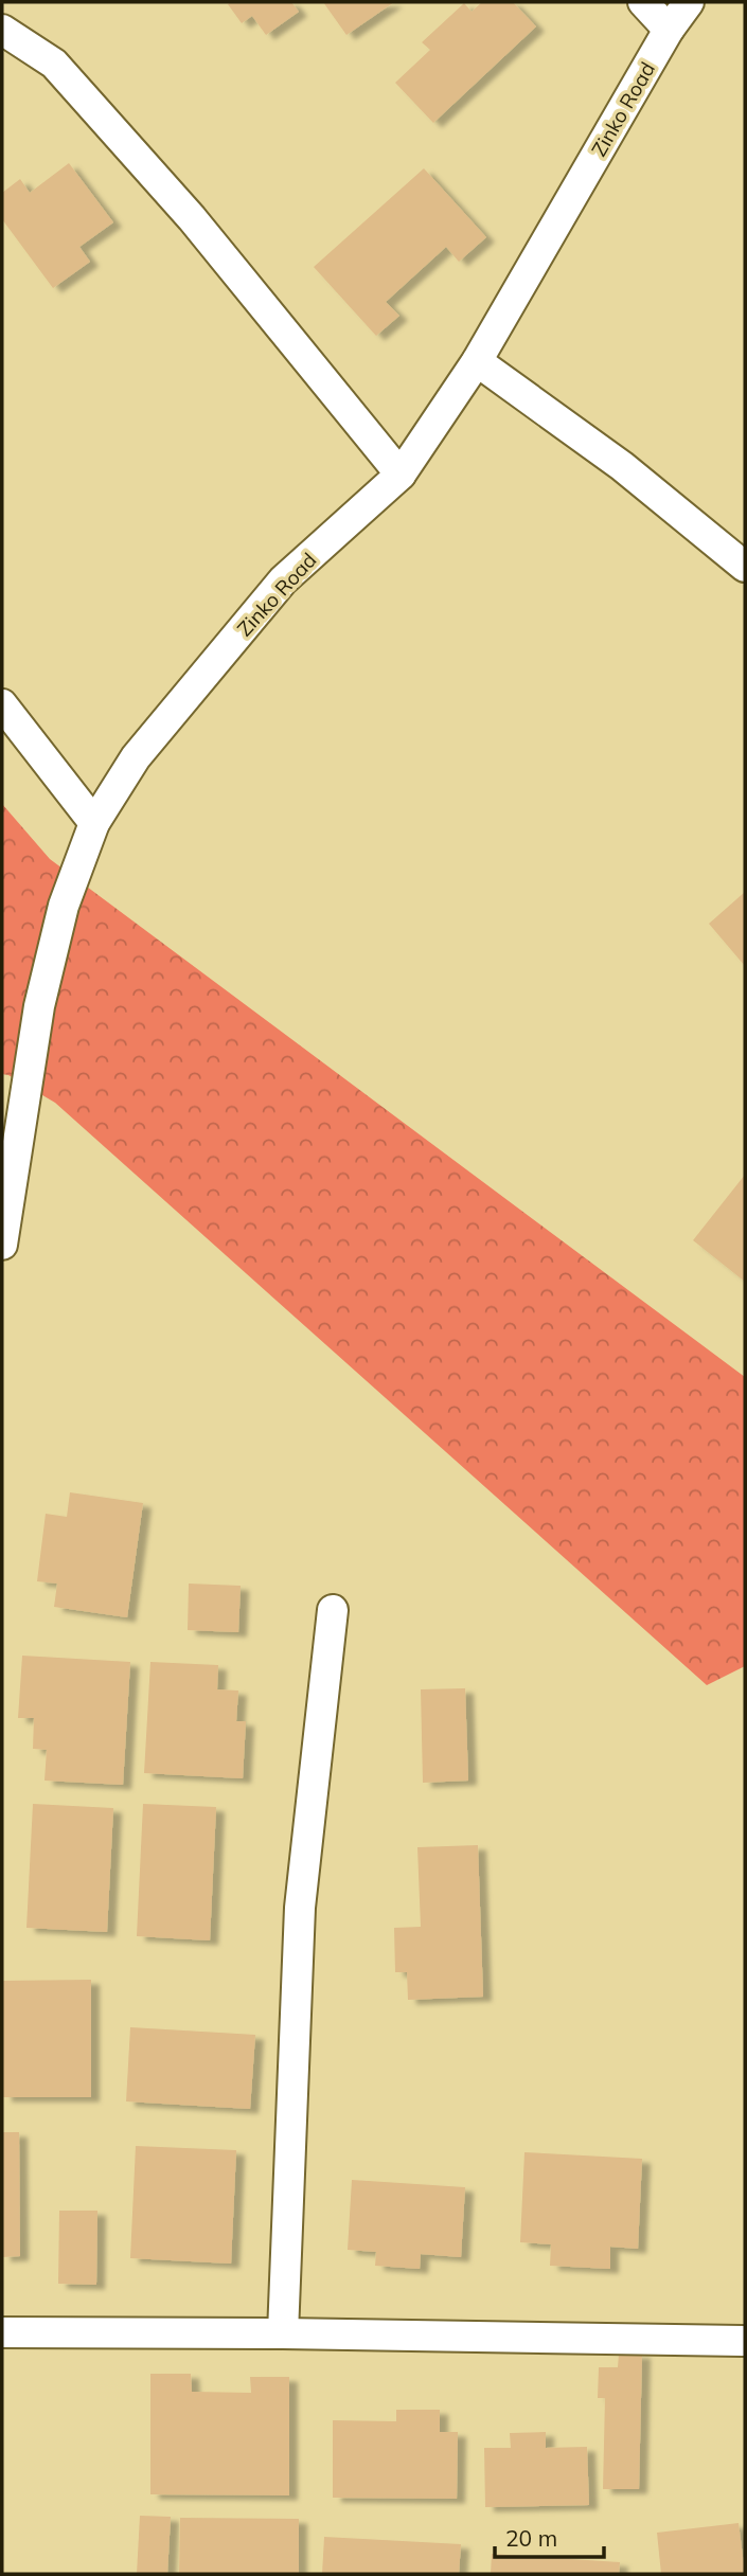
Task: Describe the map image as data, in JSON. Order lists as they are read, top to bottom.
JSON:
{
  "streets": {
    "street": ["Zinko Road"]
  },
  "scale_bar": "20 m"
}
